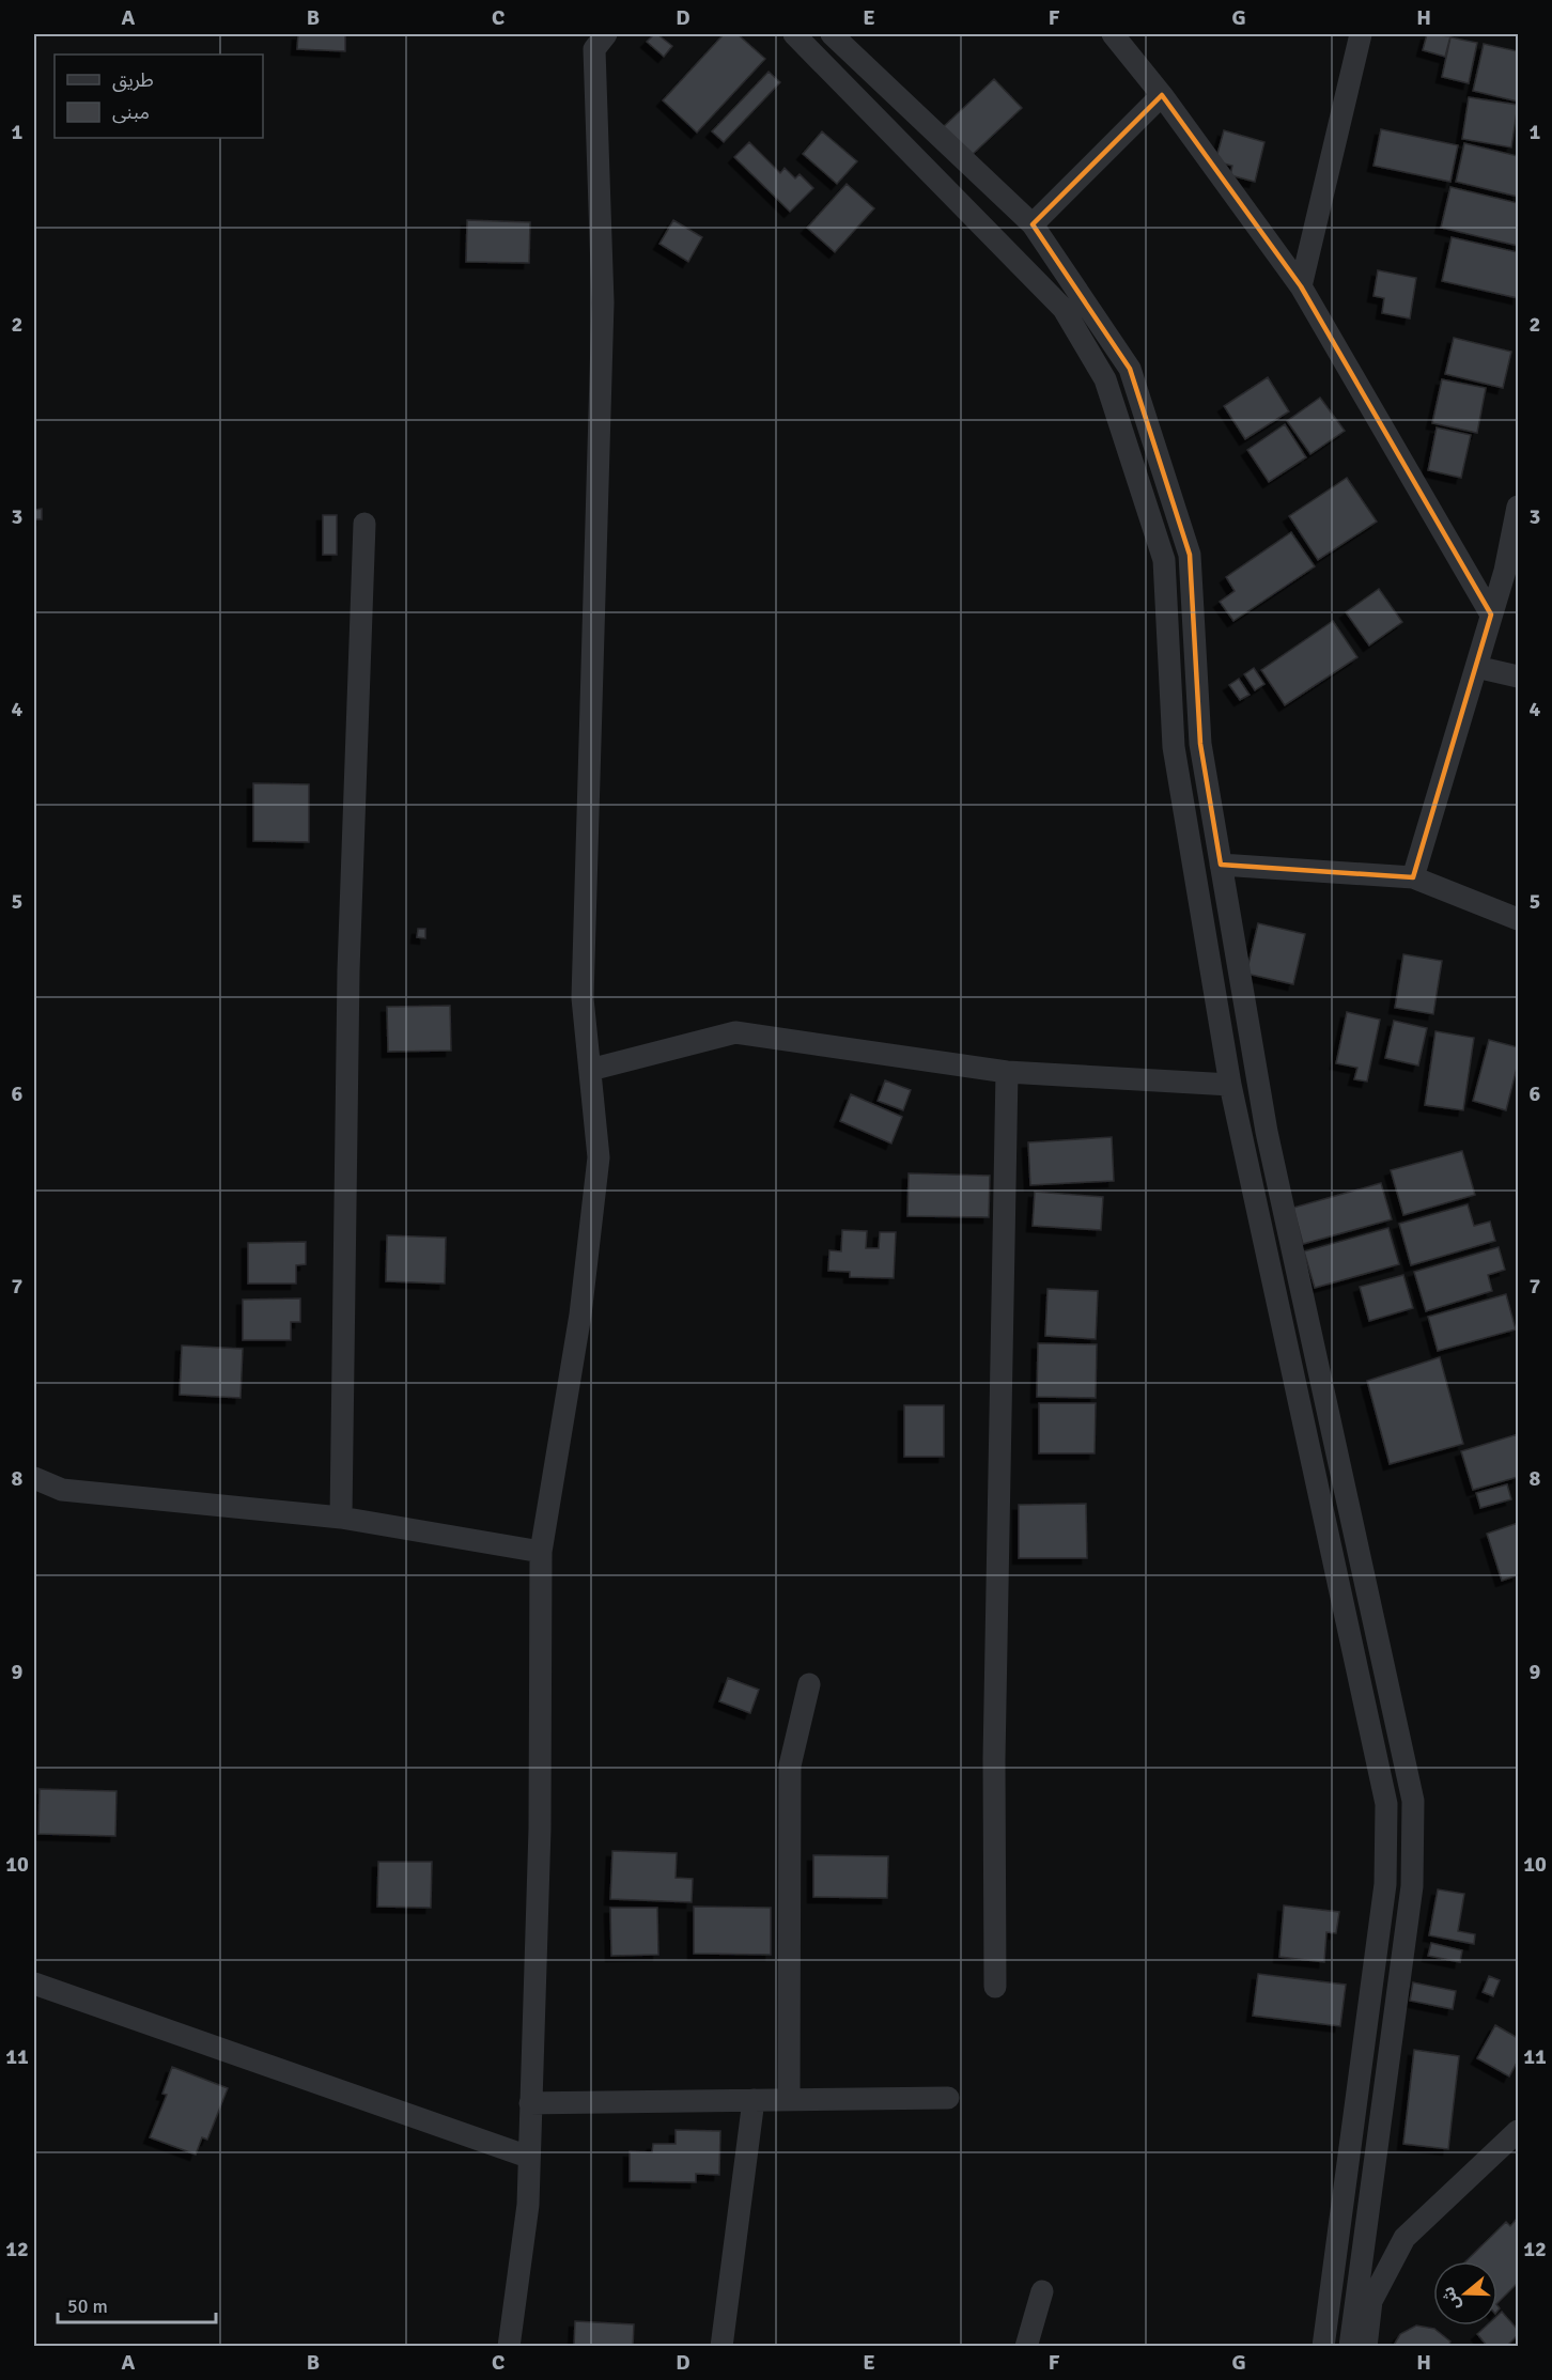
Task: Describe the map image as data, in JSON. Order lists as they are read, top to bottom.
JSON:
{
  "legend": ["طريق", "مبنى"],
  "scale_bar": "50 m",
  "north": "left",
  "grid": {
    "columns": [
      "A",
      "B",
      "C",
      "D",
      "E",
      "F",
      "G",
      "H"
    ],
    "rows": [
      "1",
      "2",
      "3",
      "4",
      "5",
      "6",
      "7",
      "8",
      "9",
      "10",
      "11",
      "12"
    ]
  }
}
